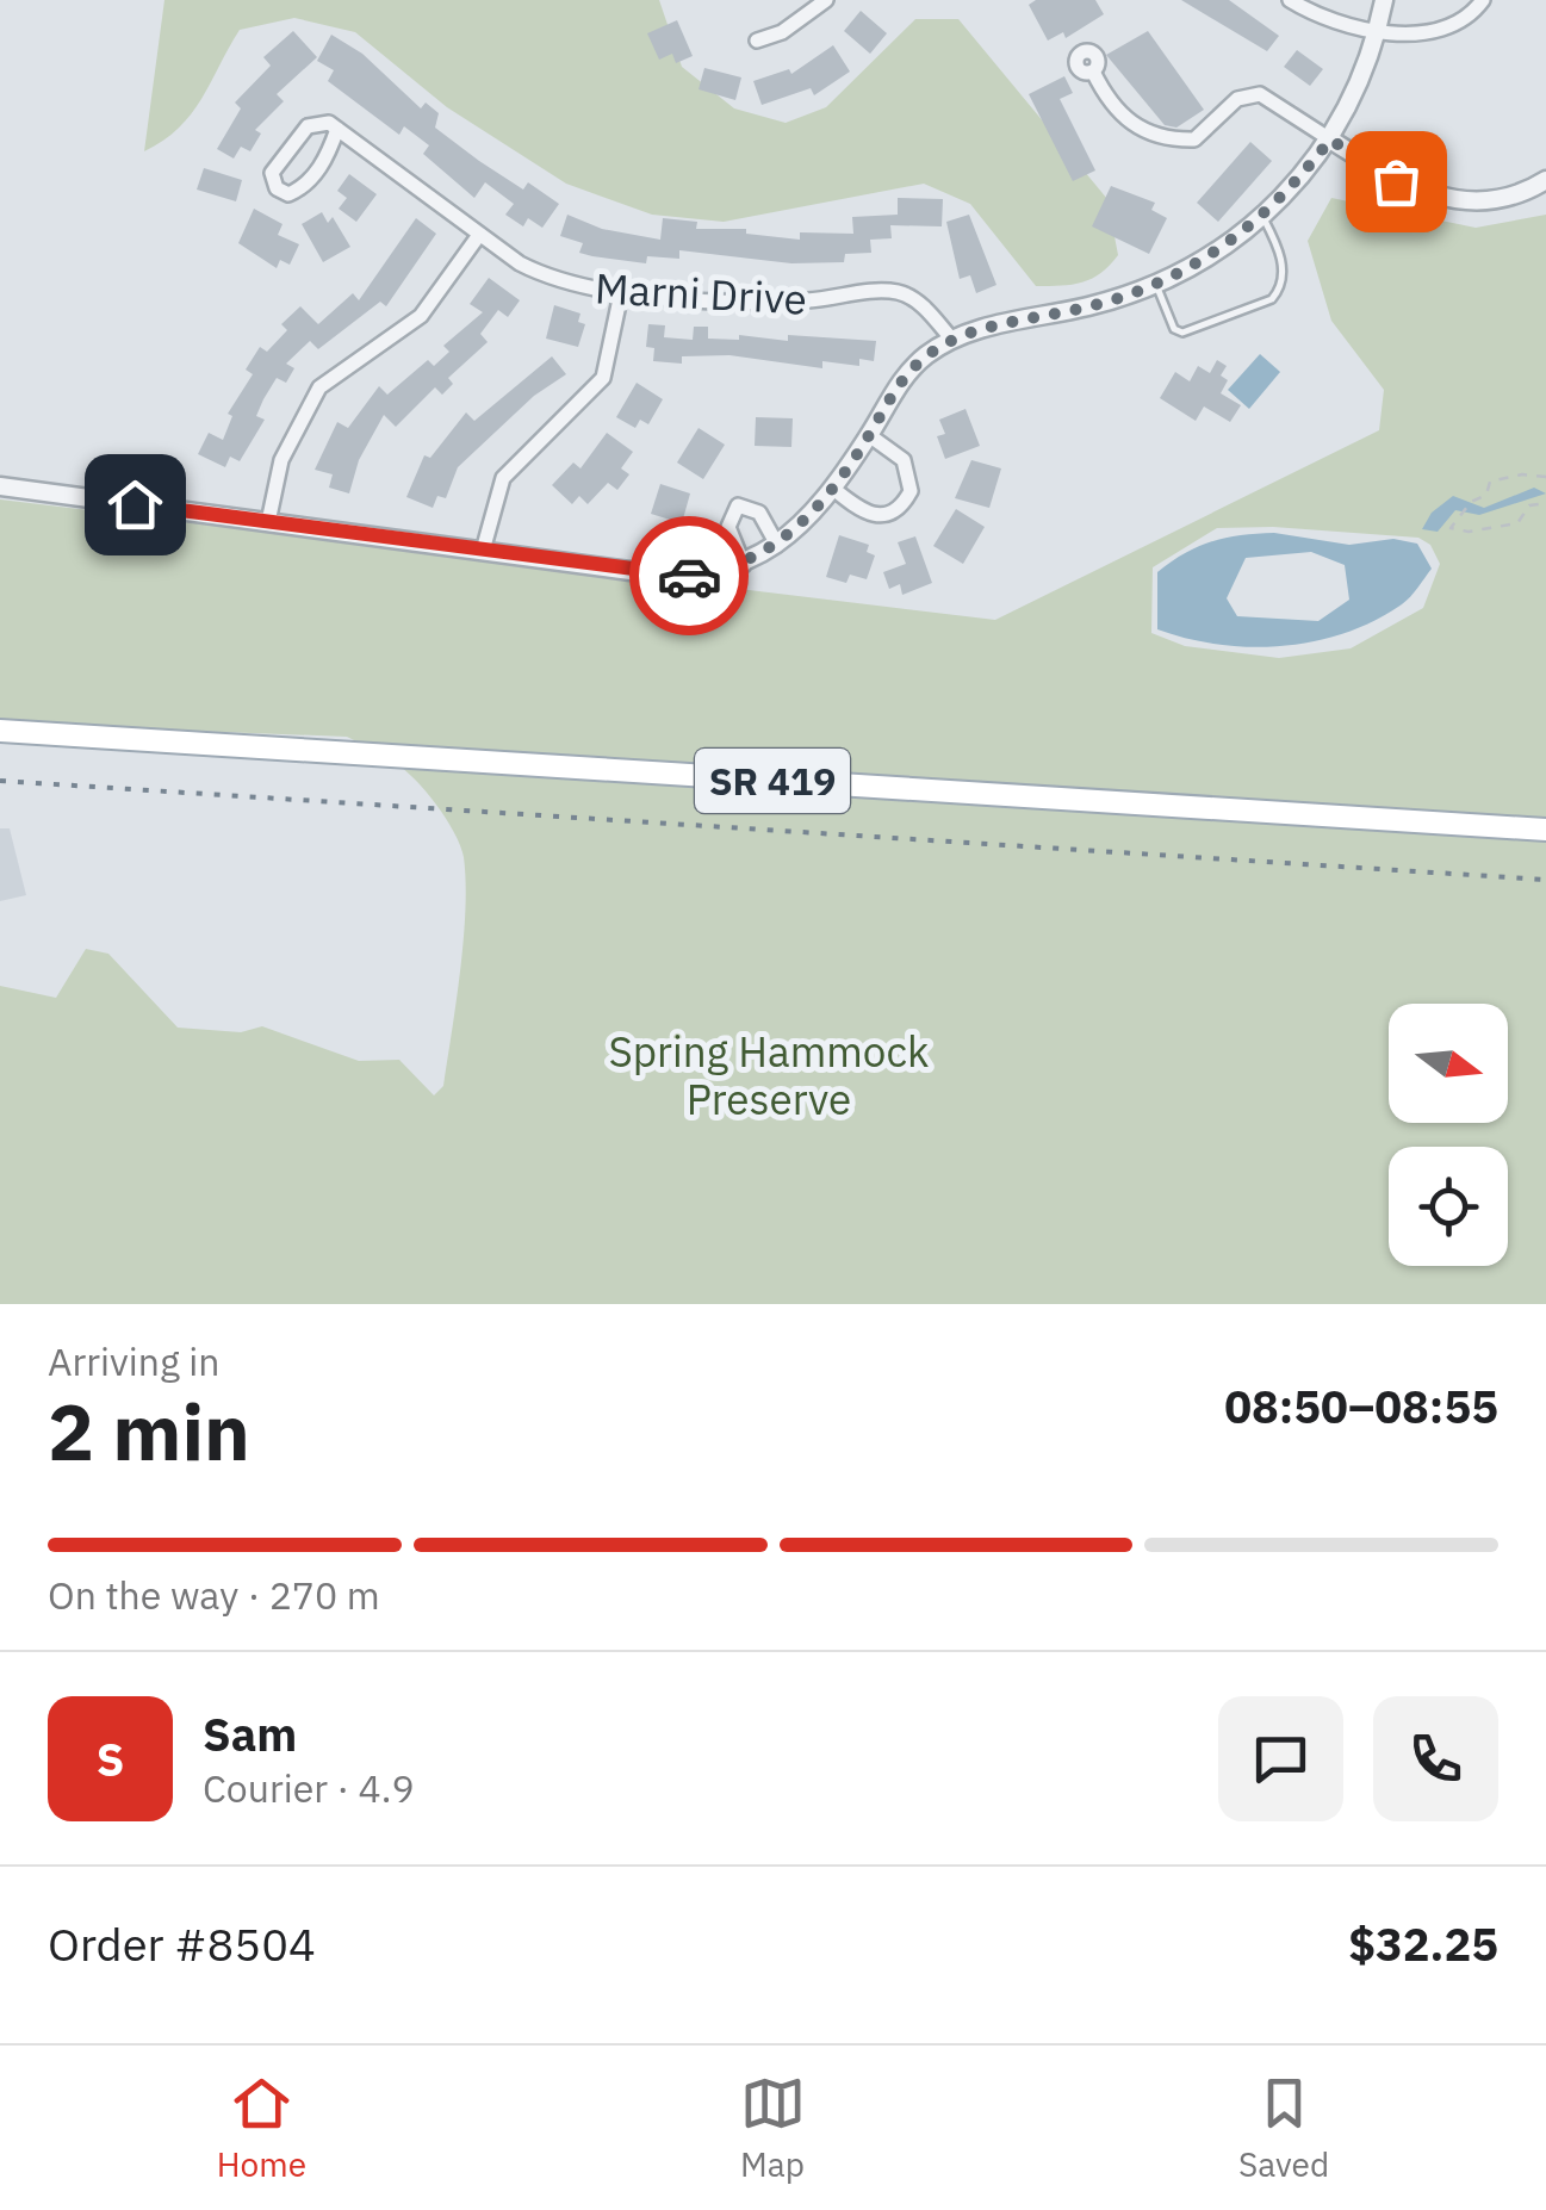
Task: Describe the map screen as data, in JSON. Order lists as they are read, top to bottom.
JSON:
{
  "streets": {
    "main road": ["SR 419"],
    "street": ["Marni Drive"]
  },
  "parks": ["Spring Hammock Preserve"],
  "north": "right",
  "page": {
    "heading": ["2 min", "Arriving in", "08:50–08:55"],
    "panel": [
      "Sam",
      "Courier · 4.9",
      "Order #8504",
      "$32.25"
    ],
    "bar": "On the way · 270 m",
    "round": "S",
    "tabs": ["Home", "Map", "Saved"]
  }
}
